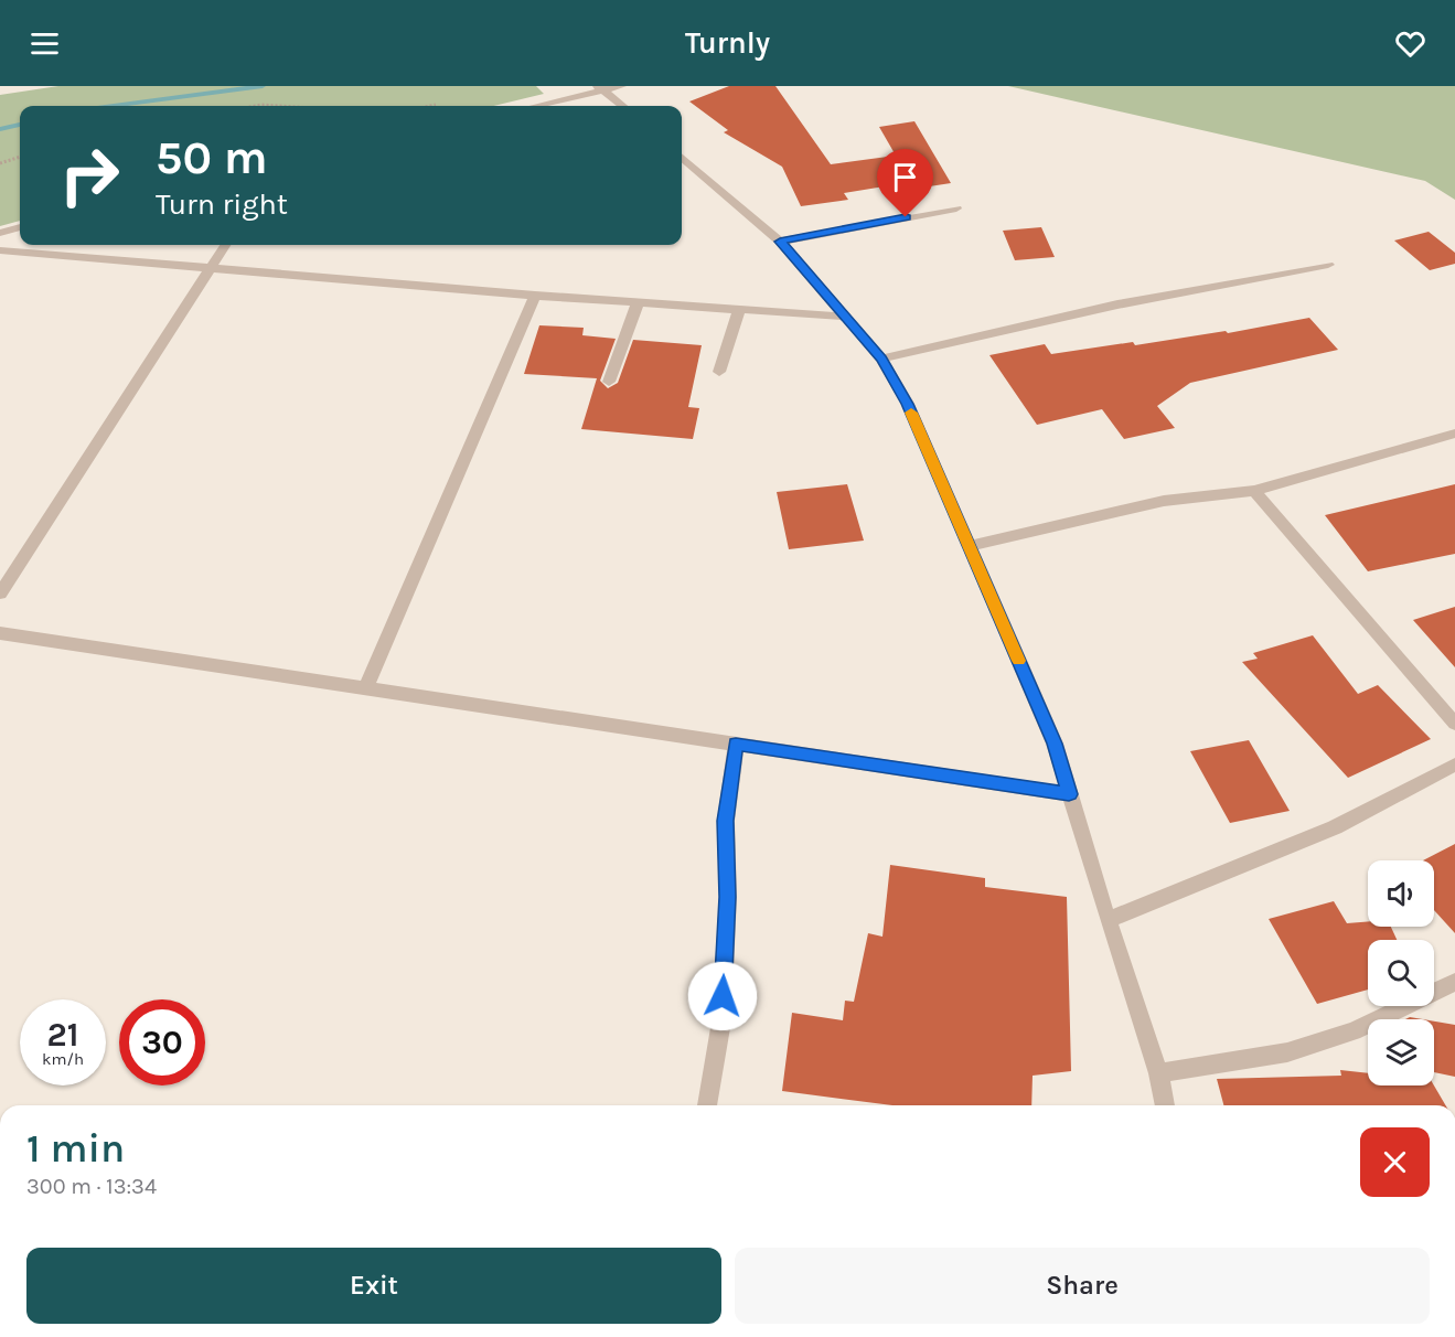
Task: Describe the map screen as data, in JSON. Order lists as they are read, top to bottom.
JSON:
{
  "page": {
    "header": "Turnly",
    "turn": ["50 m", "Turn right"],
    "speed": "21 km/h",
    "limit": "30",
    "heading": ["1 min", "300 m · 13:34"],
    "buttons": ["Exit", "Share"]
  }
}
